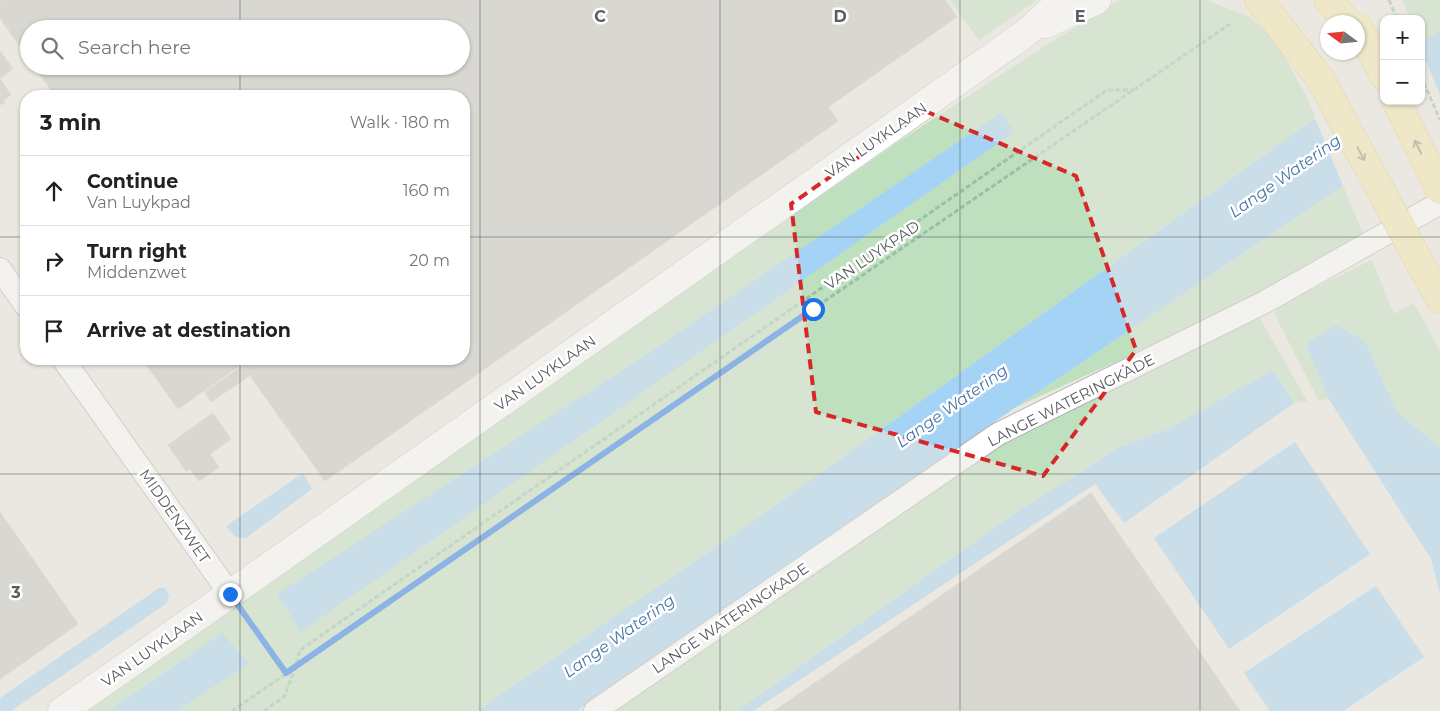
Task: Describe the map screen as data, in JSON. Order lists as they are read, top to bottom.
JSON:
{
  "streets": {
    "street": ["VAN LUYKLAAN", "LANGE WATERINGKADE", "MIDDENZWET"],
    "path": ["VAN LUYKPAD"]
  },
  "crossings": [
    ["VAN LUYKLAAN", "MIDDENZWET"]
  ],
  "water": ["Lange Watering"],
  "north": "left",
  "page": {
    "map_buttons": ["+", "−"],
    "search": "Search here",
    "heading": ["3 min", "Walk · 180 m"],
    "list": [
      ["Continue", "Van Luykpad", "160 m"],
      ["Turn right", "Middenzwet", "20 m"],
      "Arrive at destination"
    ]
  },
  "grid": {
    "columns": ["C", "D", "E"],
    "rows": ["3"]
  }
}
